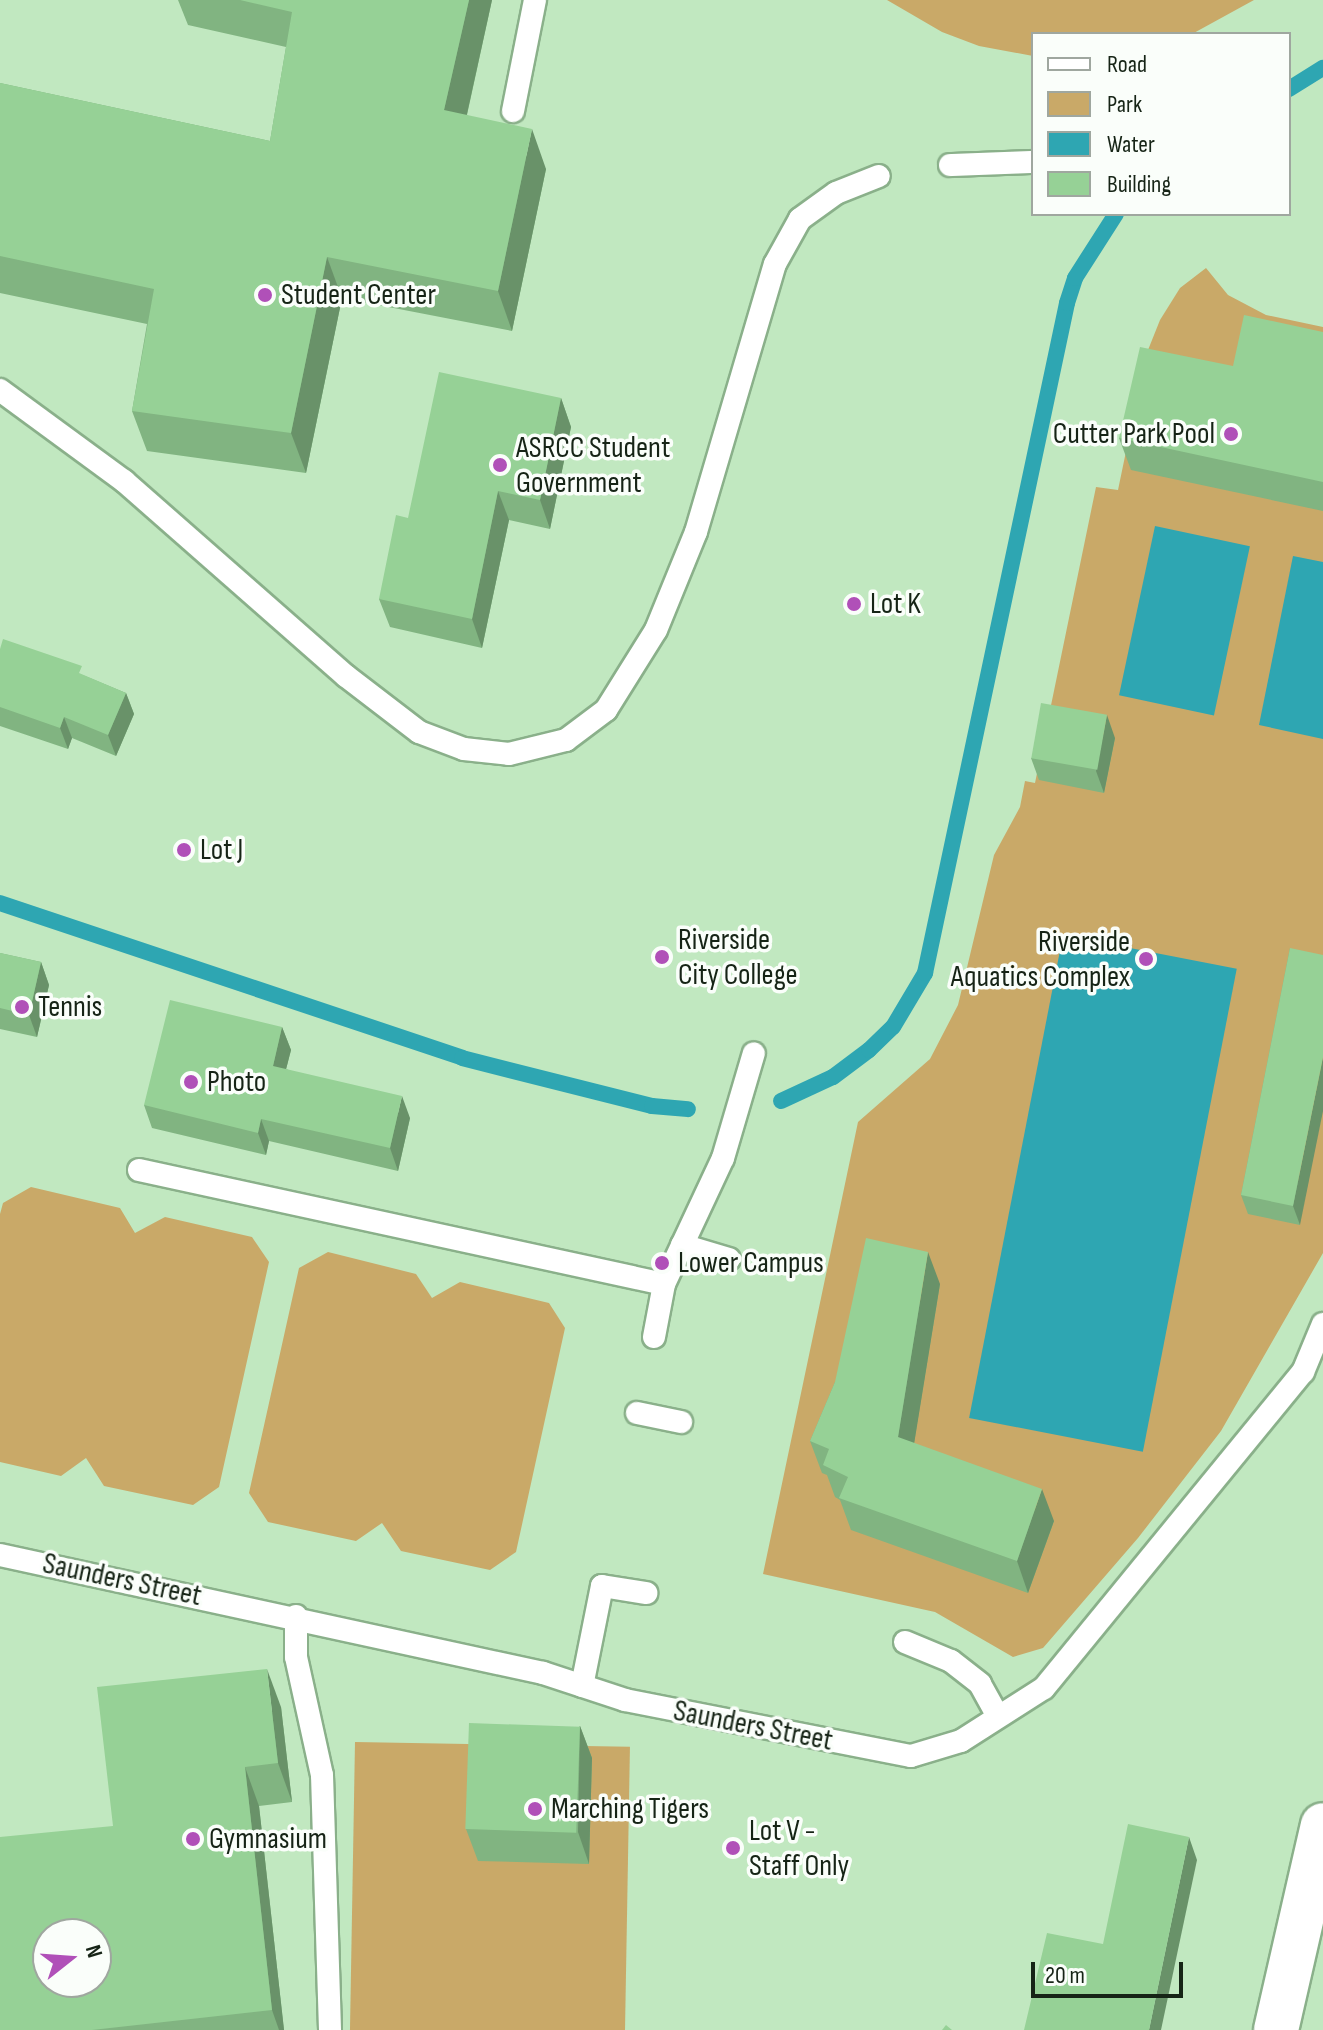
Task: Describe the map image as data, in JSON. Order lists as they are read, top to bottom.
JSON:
{
  "streets": {
    "lane": ["Saunders Street"]
  },
  "places": [
    "Student Center",
    "Cutter Park Pool",
    "ASRCC Student Government",
    "Lot K",
    "Lot J",
    "Riverside City College",
    "Riverside Aquatics Complex",
    "Tennis",
    "Photo",
    "Lower Campus",
    "Marching Tigers",
    "Gymnasium",
    "Lot V - Staff Only"
  ],
  "legend": [
    "Road",
    "Park",
    "Water",
    "Building"
  ],
  "scale_bar": "20 m",
  "north": "right"
}
